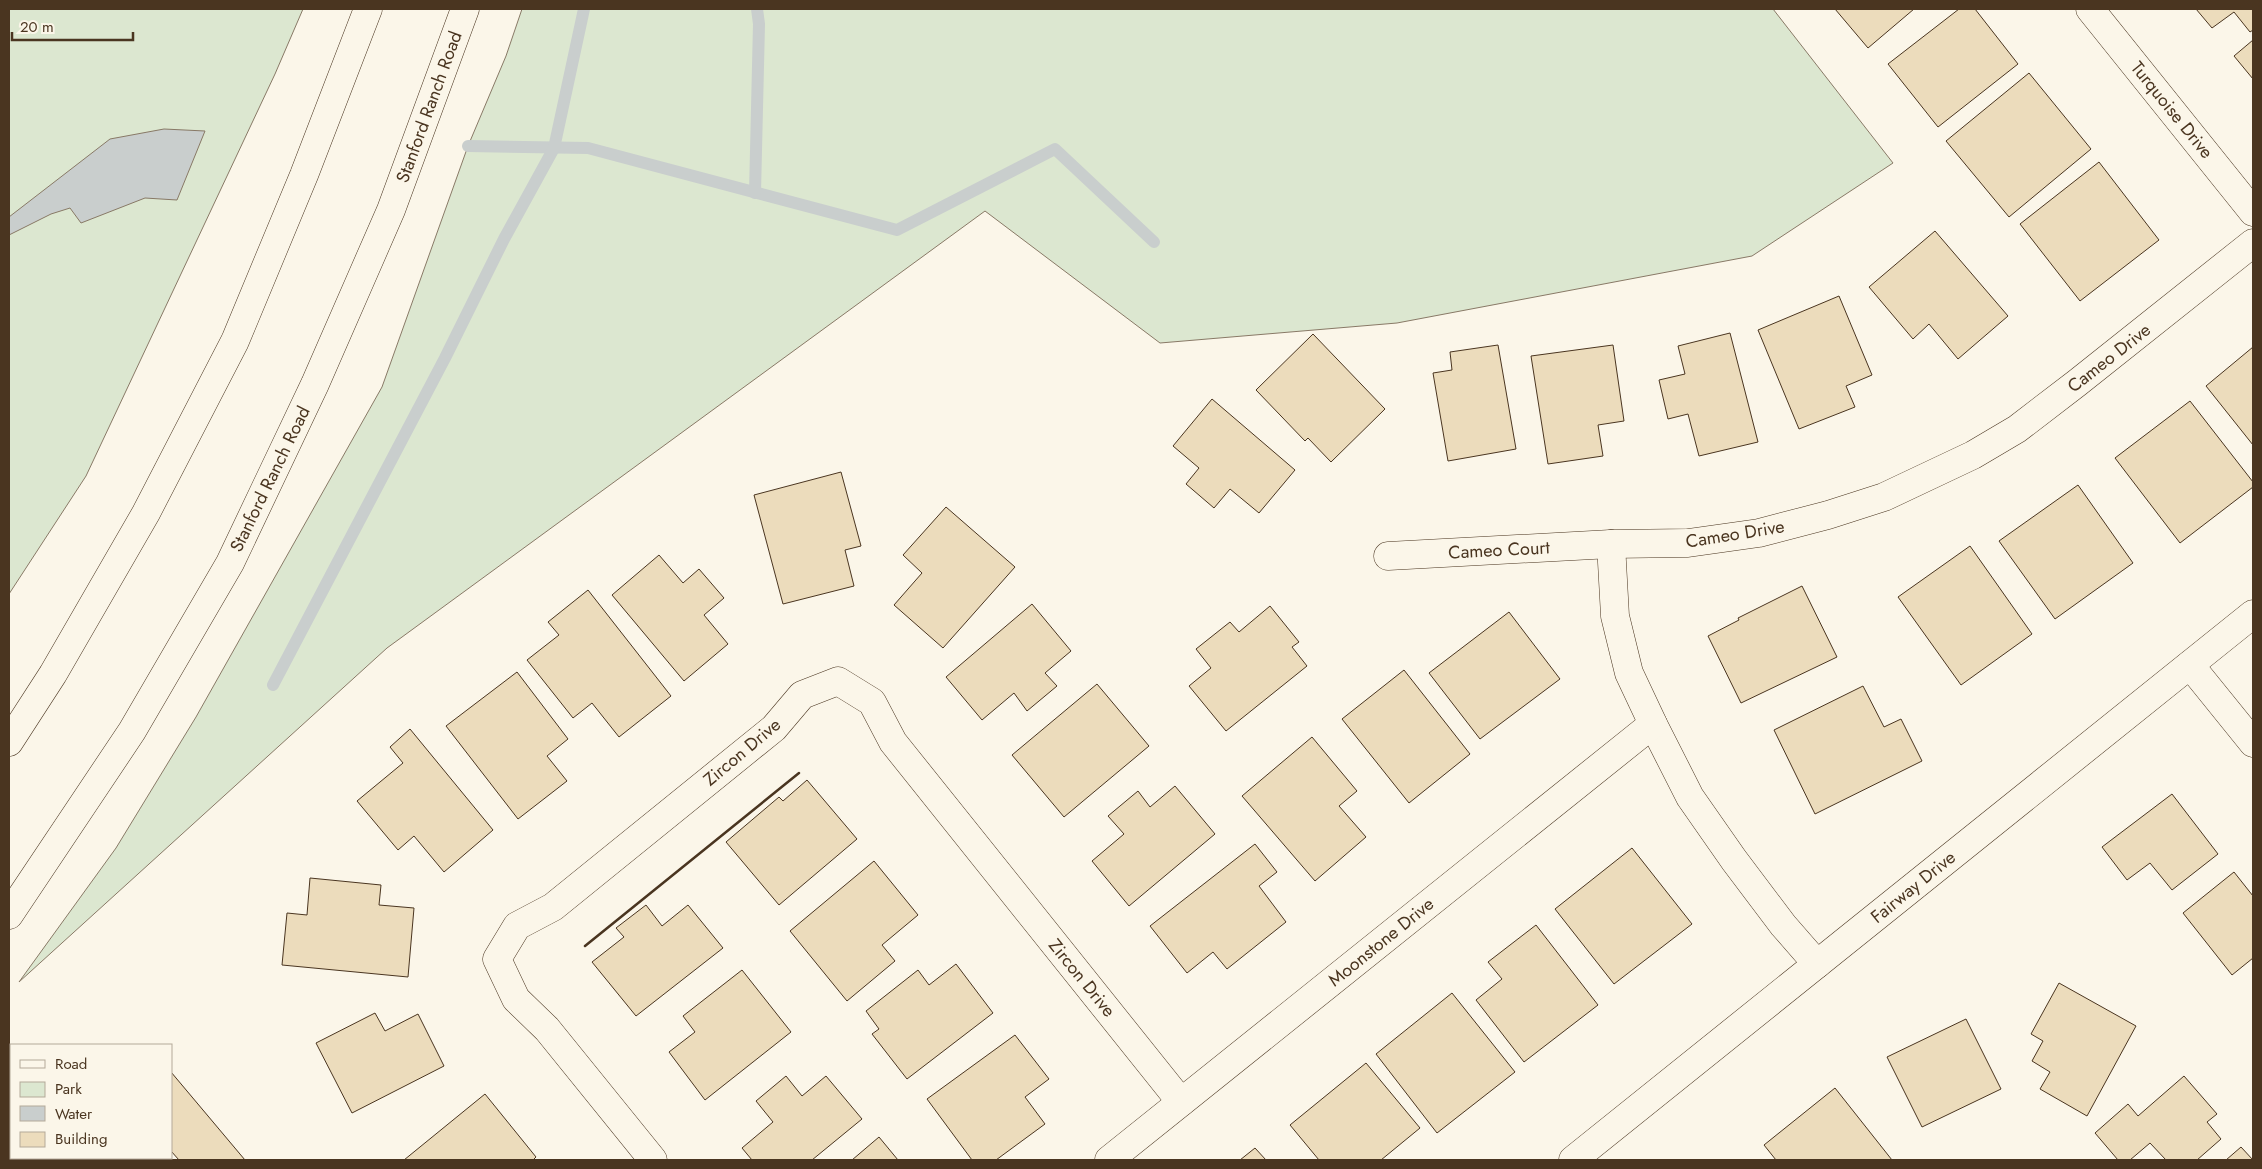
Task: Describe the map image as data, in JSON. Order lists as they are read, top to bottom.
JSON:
{
  "streets": {
    "street": [
      "Stanford Ranch Road",
      "Turquoise Drive",
      "Cameo Drive",
      "Cameo Court",
      "Zircon Drive",
      "Fairway Drive",
      "Moonstone Drive"
    ]
  },
  "crossings": [
    ["Cameo Drive", "Cameo Court"],
    ["Zircon Drive", "Moonstone Drive"]
  ],
  "legend": [
    "Road",
    "Park",
    "Water",
    "Building"
  ],
  "scale_bar": "20 m"
}
